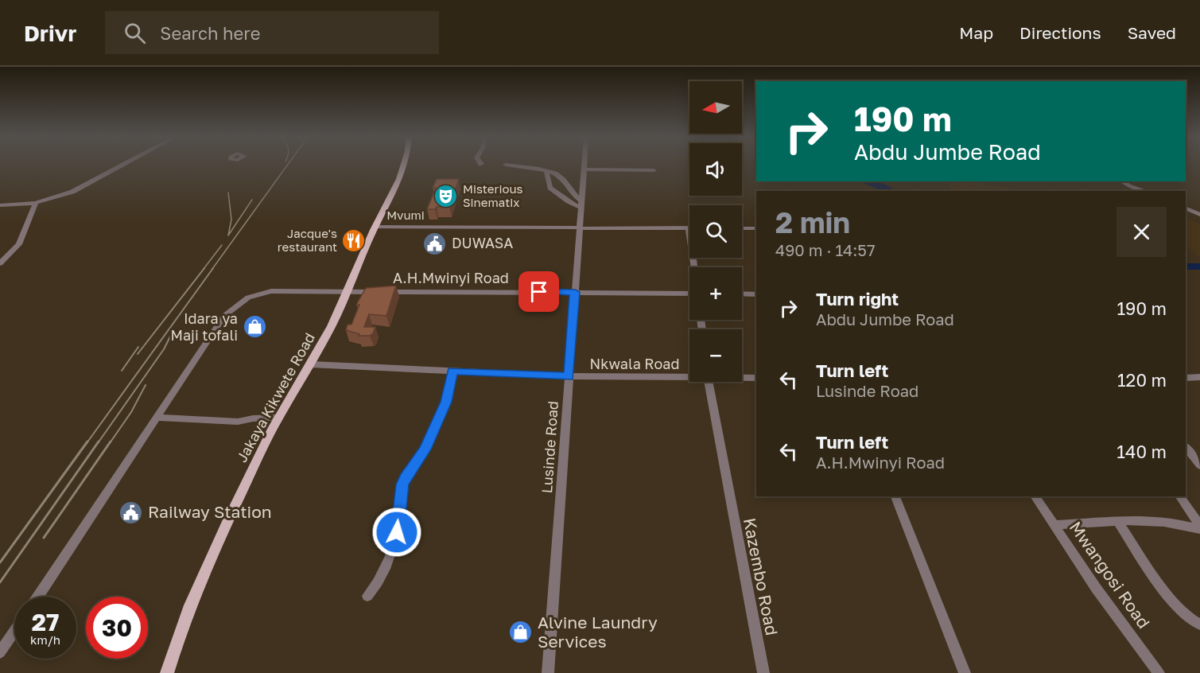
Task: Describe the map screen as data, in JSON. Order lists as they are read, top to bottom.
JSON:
{
  "streets": {
    "main road": ["Jakaya Kikwete Road"],
    "street": [
      "Mvumi",
      "A.H.Mwinyi Road",
      "Nkwala Road",
      "Lusinde Road",
      "Mwangosi Road",
      "Kazembo Road"
    ]
  },
  "crossings": [
    ["Mvumi", "Jakaya Kikwete Road"],
    ["Mvumi", "Lusinde Road"],
    ["A.H.Mwinyi Road", "Jakaya Kikwete Road"],
    ["A.H.Mwinyi Road", "Lusinde Road"],
    ["Nkwala Road", "Jakaya Kikwete Road"],
    ["Nkwala Road", "Lusinde Road"]
  ],
  "places": {
    "theatre": ["Misterious Sinematix"],
    "restaurant": ["Jacque's restaurant"],
    "public building": ["DUWASA", "Railway Station"],
    "shop": ["Idara ya Maji tofali", "Alvine Laundry Services"]
  },
  "north": "left",
  "page": {
    "header": "Drivr",
    "search": "Search here",
    "nav": ["Map", "Directions", "Saved"],
    "map_buttons": ["+", "−"],
    "turn": ["190 m", "Abdu Jumbe Road"],
    "heading": ["2 min", "490 m · 14:57"],
    "list": [
      {
        "name": "Turn right",
        "note": "Abdu Jumbe Road",
        "value": "190 m"
      },
      {
        "name": "Turn left",
        "note": "Lusinde Road",
        "value": "120 m"
      },
      {
        "name": "Turn left",
        "note": "A.H.Mwinyi Road",
        "value": "140 m"
      }
    ],
    "speed": "27 km/h",
    "limit": "30"
  }
}
